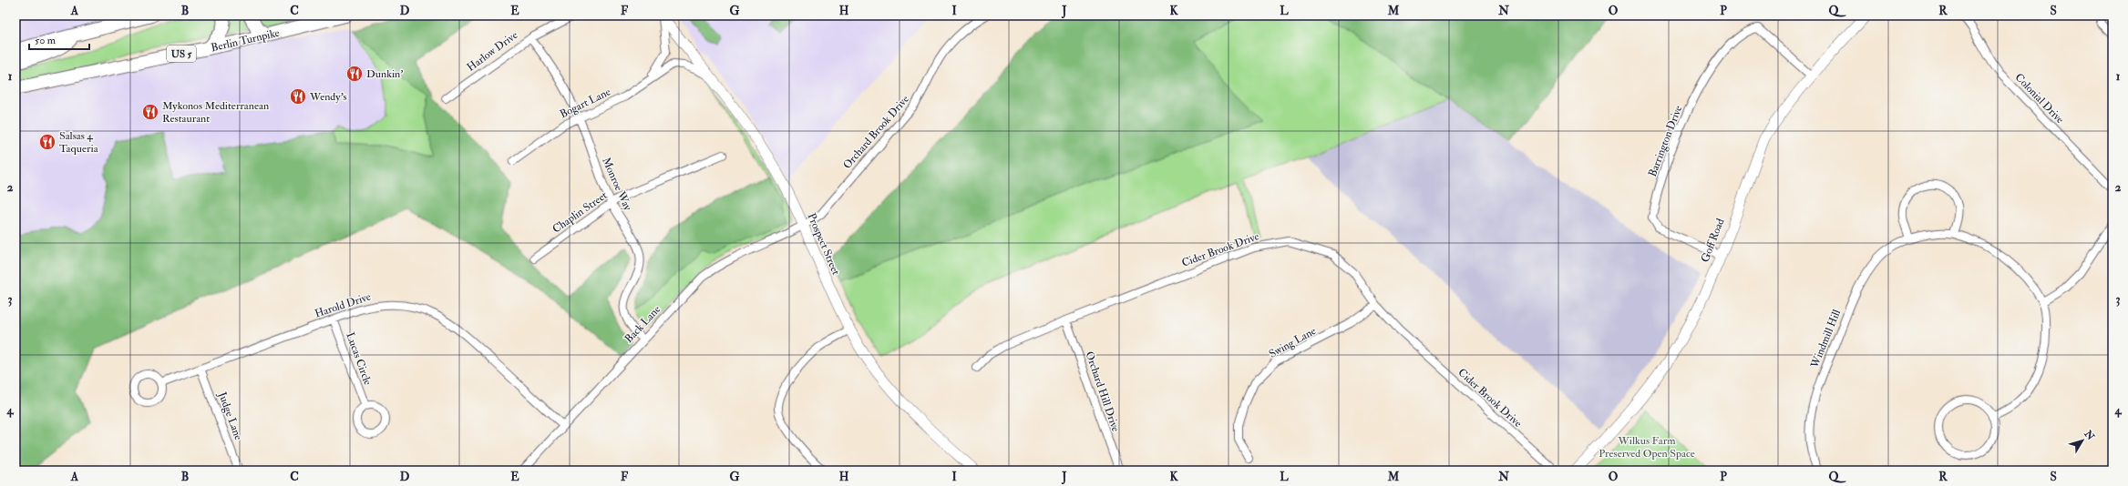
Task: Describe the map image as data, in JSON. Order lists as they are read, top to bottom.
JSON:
{
  "streets": {
    "highway": ["Berlin Turnpike", "US 5"],
    "main road": ["Goff Road", "Prospect Street"],
    "street": [
      "Harlow Drive",
      "Colonial Drive",
      "Bogart Lane",
      "Orchard Brook Drive",
      "Barrington Drive",
      "Monroe Way",
      "Chaplin Street",
      "Cider Brook Drive",
      "Harold Drive",
      "Back Lane",
      "Windmill Hill",
      "Swing Lane",
      "Lucas Circle",
      "Orchard Hill Drive",
      "Judge Lane"
    ]
  },
  "crossings": [
    ["Harlow Drive", "Monroe Way"],
    ["Bogart Lane", "Monroe Way"],
    ["Bogart Lane", "Prospect Street"],
    ["Orchard Brook Drive", "Prospect Street"],
    ["Orchard Brook Drive", "Back Lane"],
    ["Barrington Drive", "Goff Road"],
    ["Monroe Way", "Chaplin Street"],
    ["Monroe Way", "Back Lane"],
    ["Prospect Street", "Back Lane"],
    ["Cider Brook Drive", "Swing Lane"],
    ["Cider Brook Drive", "Orchard Hill Drive"],
    ["Harold Drive", "Back Lane"],
    ["Harold Drive", "Lucas Circle"],
    ["Harold Drive", "Judge Lane"]
  ],
  "parks": ["Wilkus Farm Preserved Open Space"],
  "places": {
    "restaurant": [
      "Dunkin'",
      "Wendy's",
      "Mykonos Mediterranean Restaurant",
      "Salsas 4 Taqueria"
    ]
  },
  "scale_bar": "50 m",
  "north": "top right",
  "grid": {
    "columns": [
      "A",
      "B",
      "C",
      "D",
      "E",
      "F",
      "G",
      "H",
      "I",
      "J",
      "K",
      "L",
      "M",
      "N",
      "O",
      "P",
      "Q",
      "R",
      "S"
    ],
    "rows": [
      "1",
      "2",
      "3",
      "4"
    ]
  }
}
